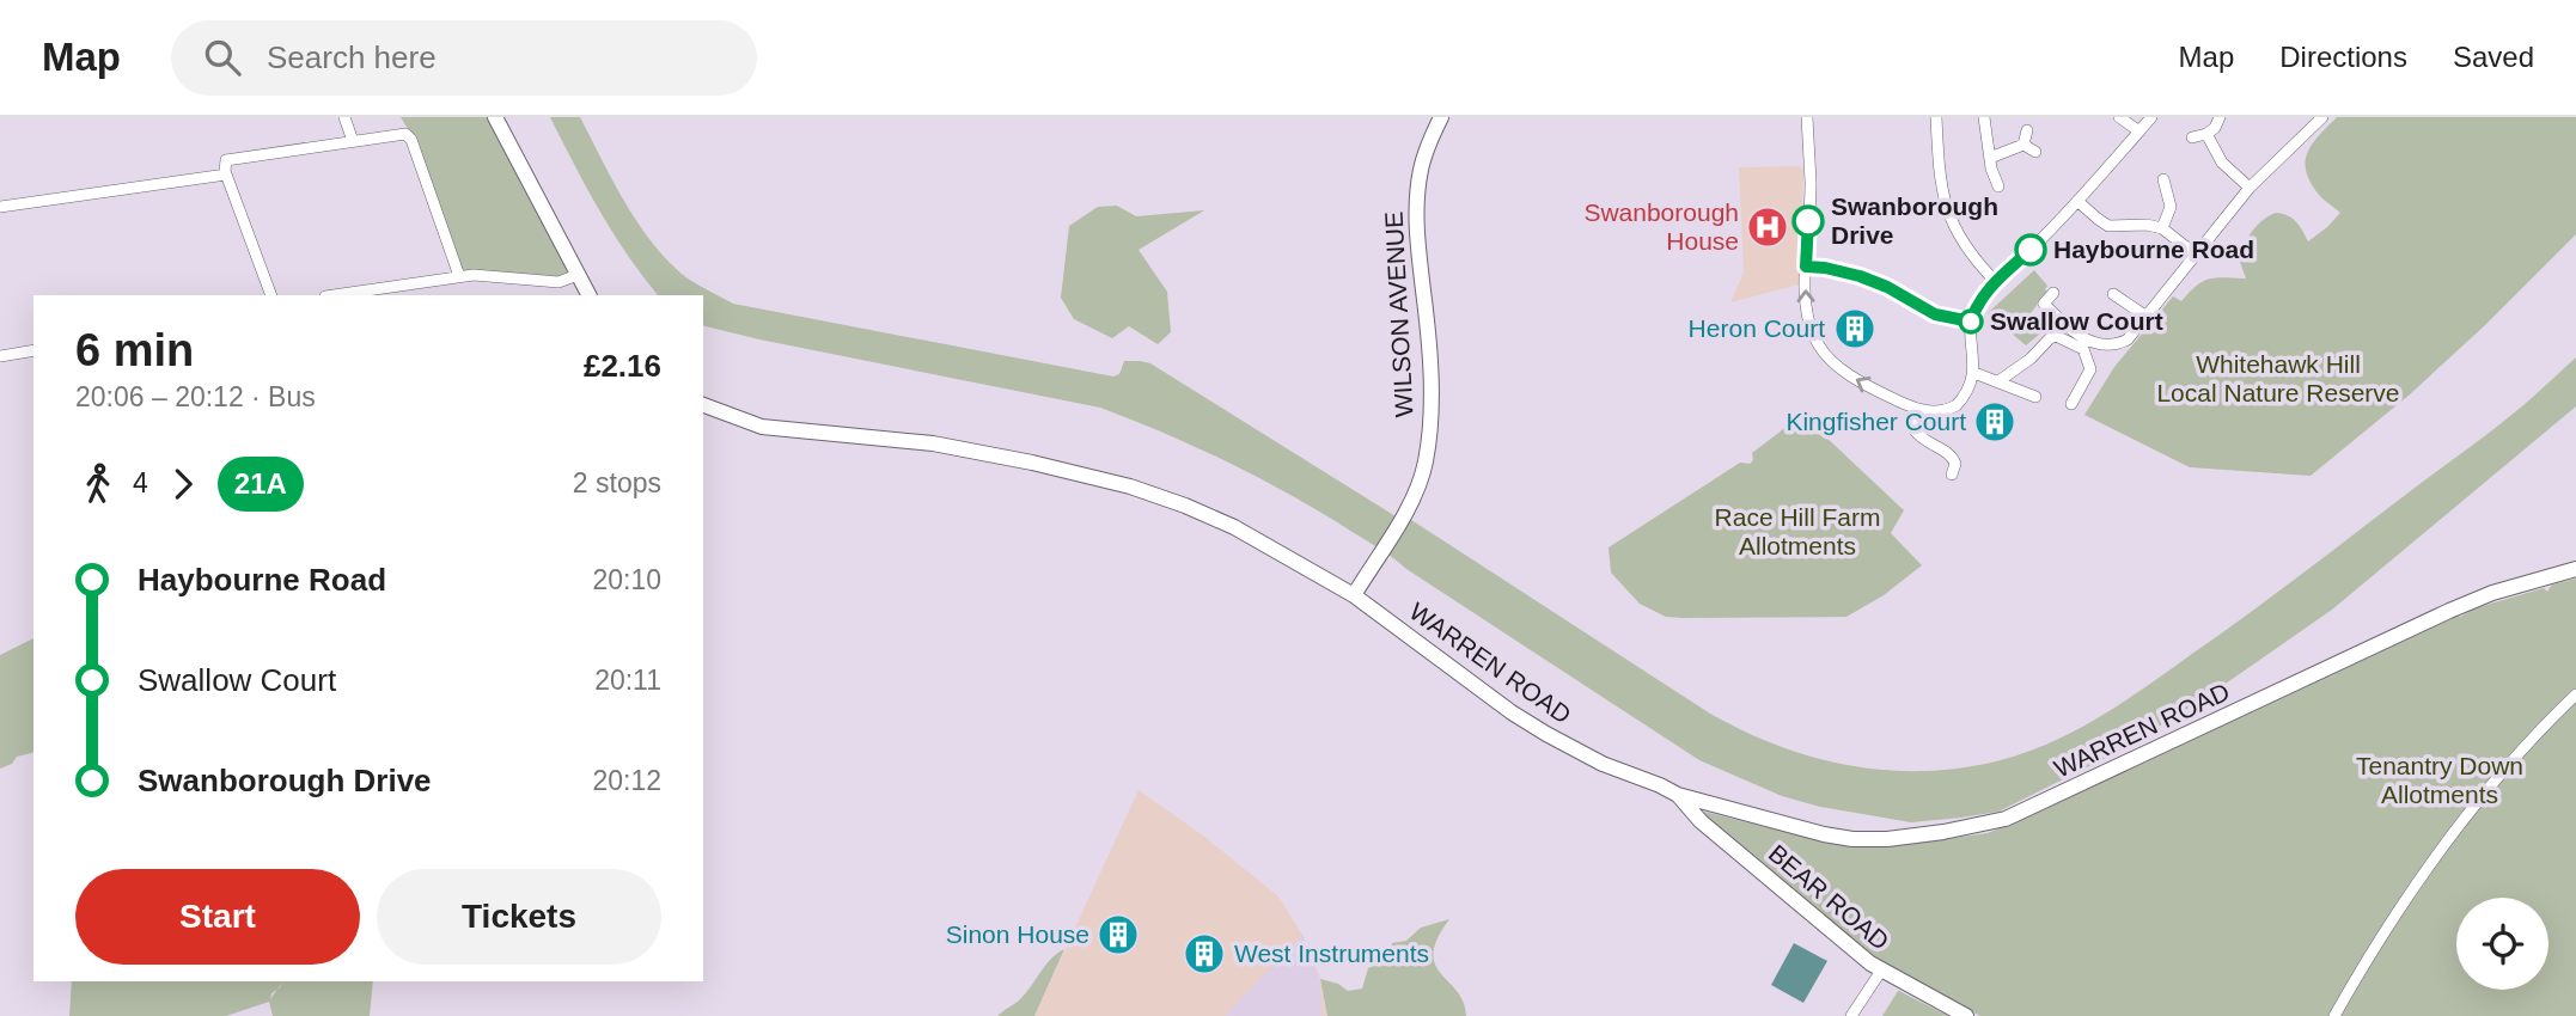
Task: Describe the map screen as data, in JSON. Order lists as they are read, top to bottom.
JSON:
{
  "streets": {
    "street": ["WILSON AVENUE", "WARREN ROAD", "BEAR ROAD"]
  },
  "crossings": [
    ["WILSON AVENUE", "WARREN ROAD"],
    ["WARREN ROAD", "BEAR ROAD"]
  ],
  "parks": ["Whitehawk Hill Local Nature Reserve", "Race Hill Farm Allotments", "Tenantry Down Allotments"],
  "places": {
    "other": ["Swanborough Drive", "Haybourne Road", "Swallow Court"],
    "hospital": ["Swanborough House"],
    "building": [
      "Heron Court",
      "Kingfisher Court",
      "Sinon House",
      "West Instruments"
    ]
  },
  "lines": ["bus line 21A"],
  "page": {
    "header": "Map",
    "search": "Search here",
    "nav": ["Map", "Directions", "Saved"],
    "heading": ["6 min", "20:06 – 20:12 · Bus", "£2.16"],
    "legs": ["4", "21A", "2 stops"],
    "list": [
      {
        "name": "Haybourne Road",
        "value": "20:10"
      },
      {
        "name": "Swallow Court",
        "value": "20:11"
      },
      {
        "name": "Swanborough Drive",
        "value": "20:12"
      }
    ],
    "buttons": ["Start", "Tickets"]
  }
}
